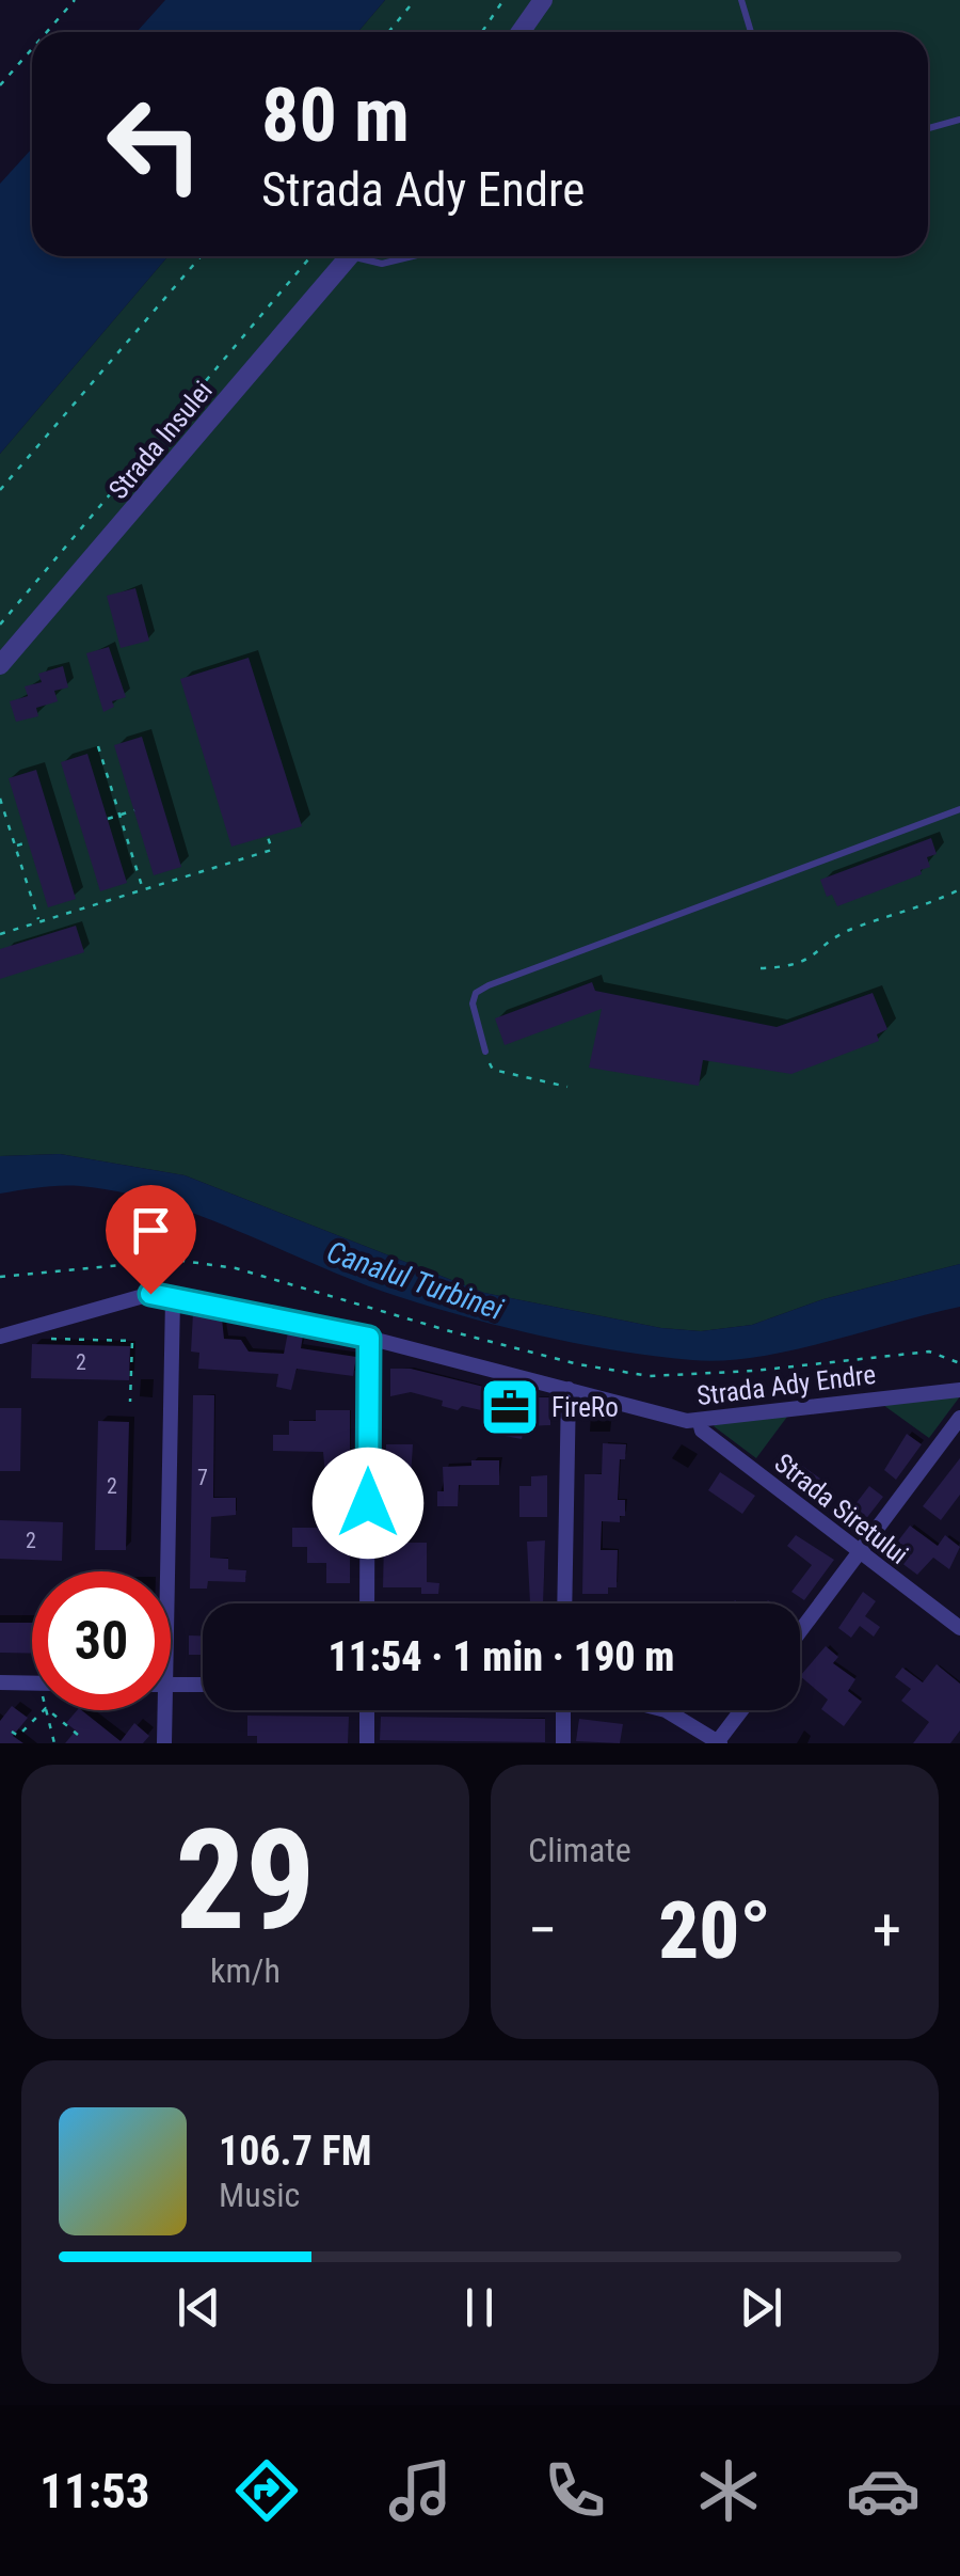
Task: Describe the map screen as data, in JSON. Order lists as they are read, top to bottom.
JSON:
{
  "streets": {
    "street": ["Strada Insulei", "Strada Ady Endre", "Strada Siretului"]
  },
  "crossings": [
    ["Strada Ady Endre", "Strada Siretului"]
  ],
  "water": ["Canalul Turbinei"],
  "places": {
    "office": ["FireRo"]
  },
  "house_numbers": [
    "2",
    "7",
    "2",
    "2"
  ],
  "page": {
    "turn": ["80 m", "Strada Ady Endre"],
    "limit": "30",
    "trip": "11:54 · 1 min · 190 m",
    "tile": [
      ["29", "km/h"],
      "Climate"
    ],
    "heat": ["−", "20°", "+"],
    "song": ["106.7 FM", "Music"],
    "tabs": "11:53"
  }
}
